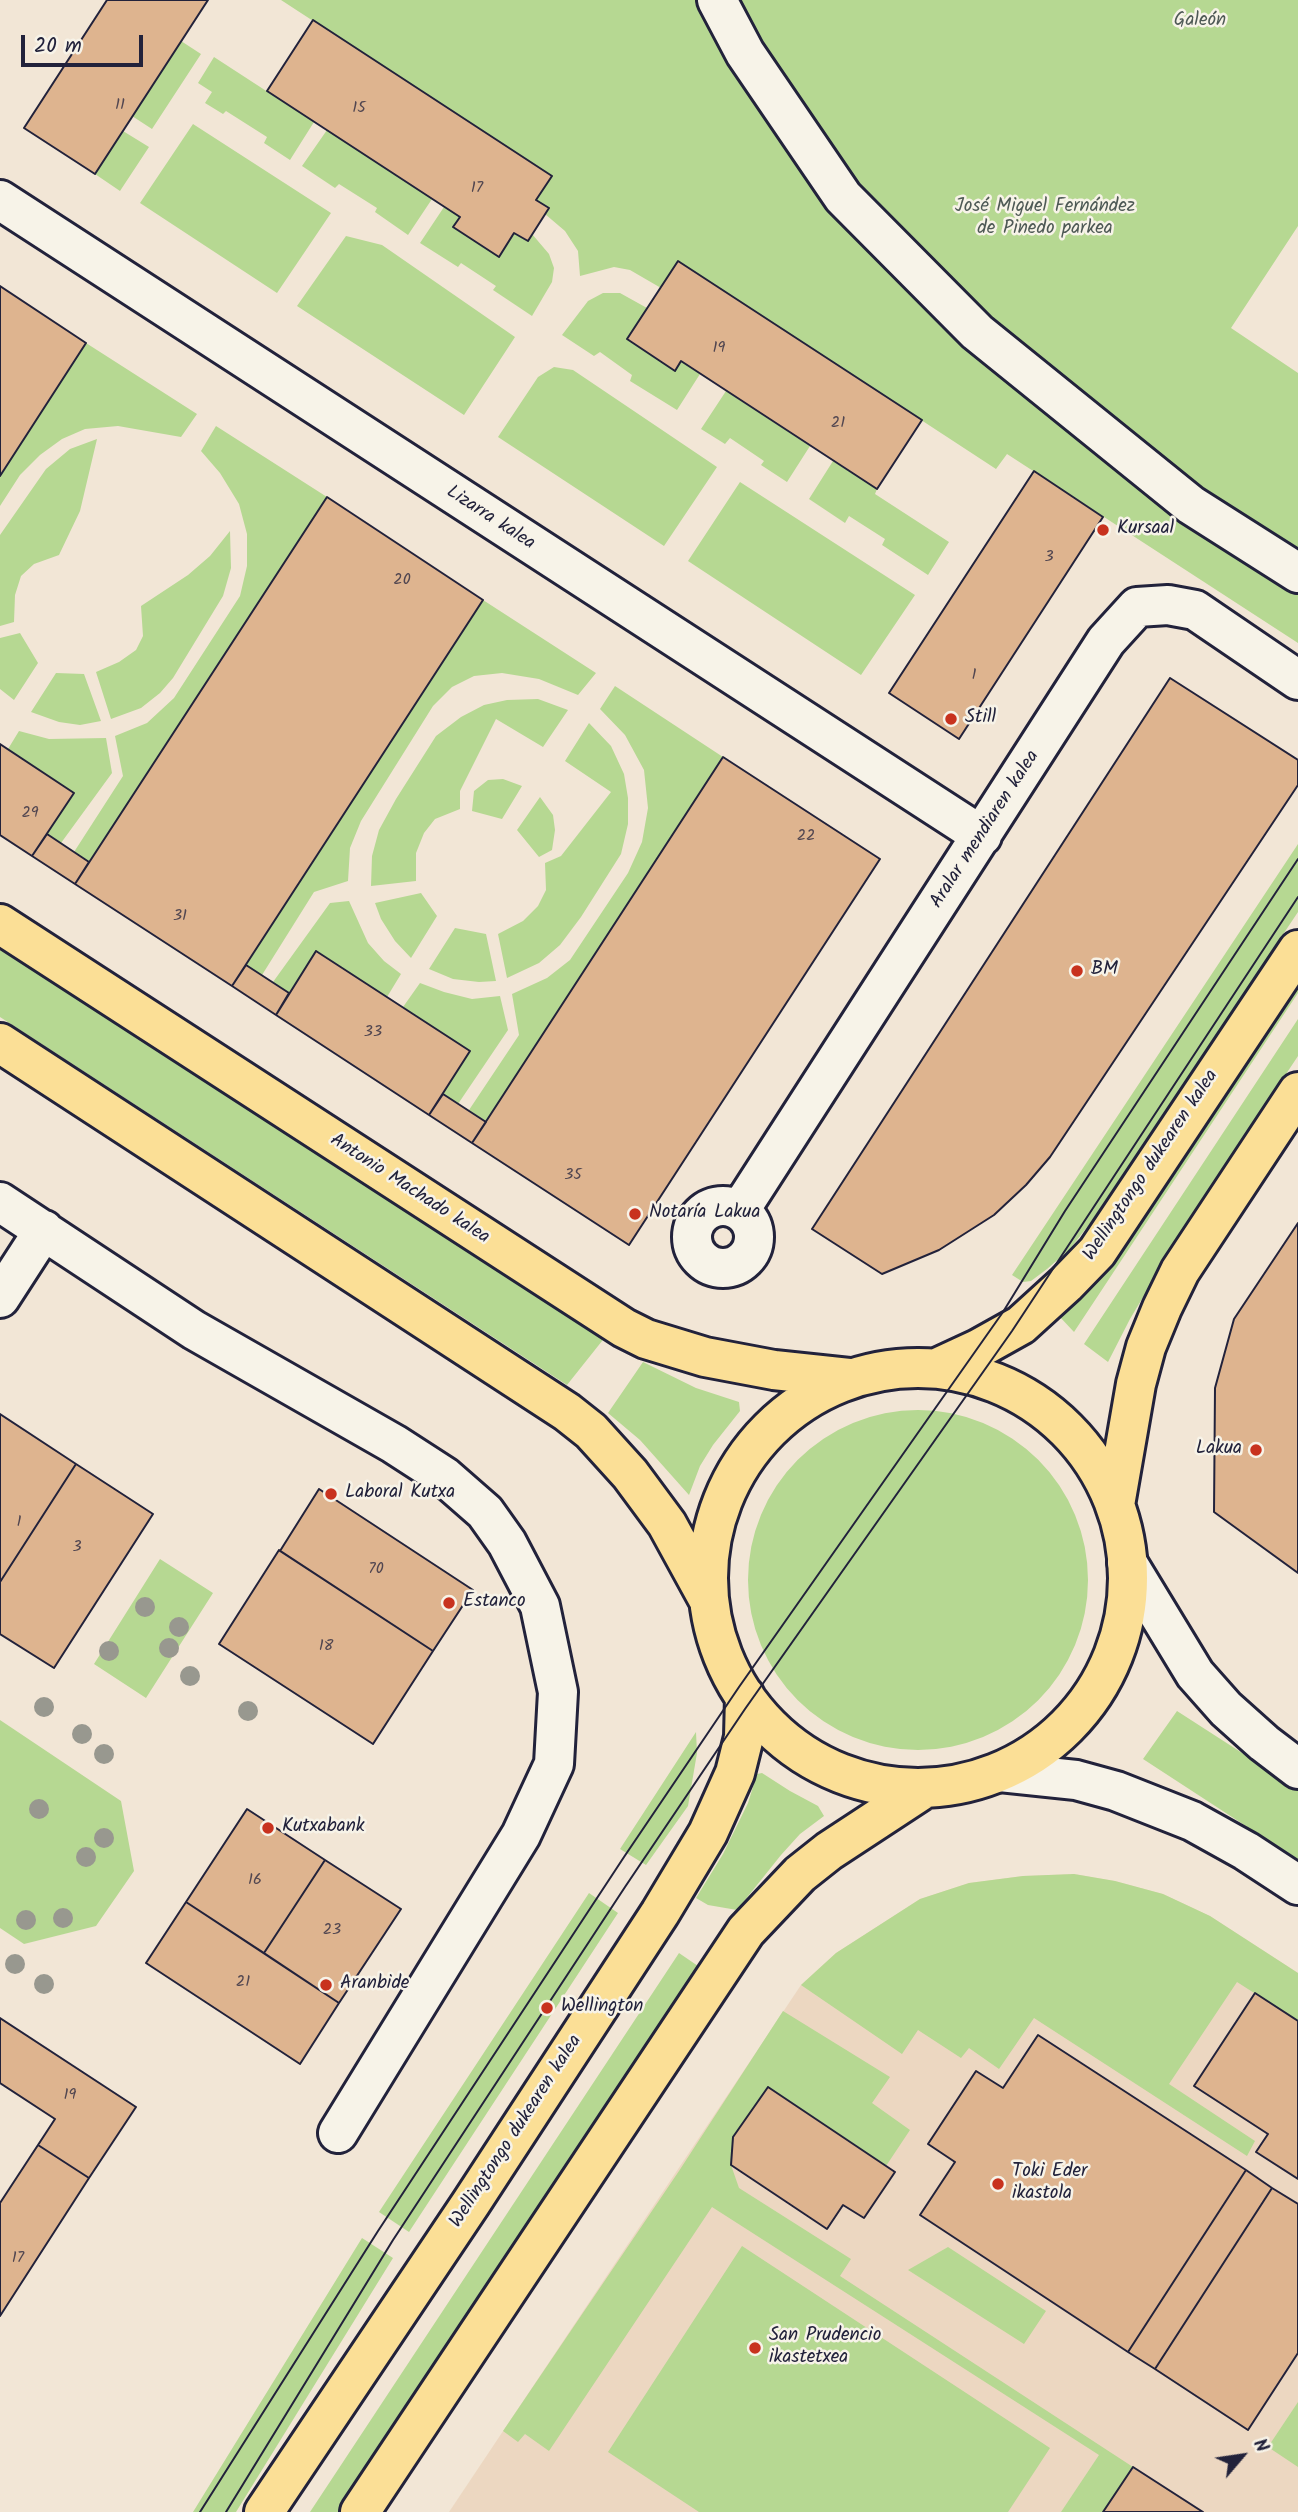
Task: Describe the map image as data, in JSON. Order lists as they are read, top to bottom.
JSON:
{
  "streets": {
    "main road": ["Wellingtongo dukearen kalea", "Antonio Machado kalea"],
    "street": ["Lizarra kalea", "Aralar mendiaren kalea"]
  },
  "crossings": [
    ["Lizarra kalea", "Aralar mendiaren kalea"]
  ],
  "parks": ["Galeón", "José Miguel Fernández de Pinedo parkea"],
  "places": [
    "Kursaal",
    "Still",
    "BM",
    "Notaría Lakua",
    "Lakua",
    "Laboral Kutxa",
    "Estanco",
    "Kutxabank",
    "Aranbide",
    "Wellington",
    "Toki Eder ikastola",
    "San Prudencio ikastetxea"
  ],
  "house_numbers": [
    "11",
    "15",
    "17",
    "19",
    "21",
    "3",
    "20",
    "1",
    "29",
    "22",
    "31",
    "33",
    "35",
    "1",
    "3",
    "70",
    "18",
    "16",
    "23",
    "21",
    "19",
    "17"
  ],
  "scale_bar": "20 m",
  "north": "top right"
}
